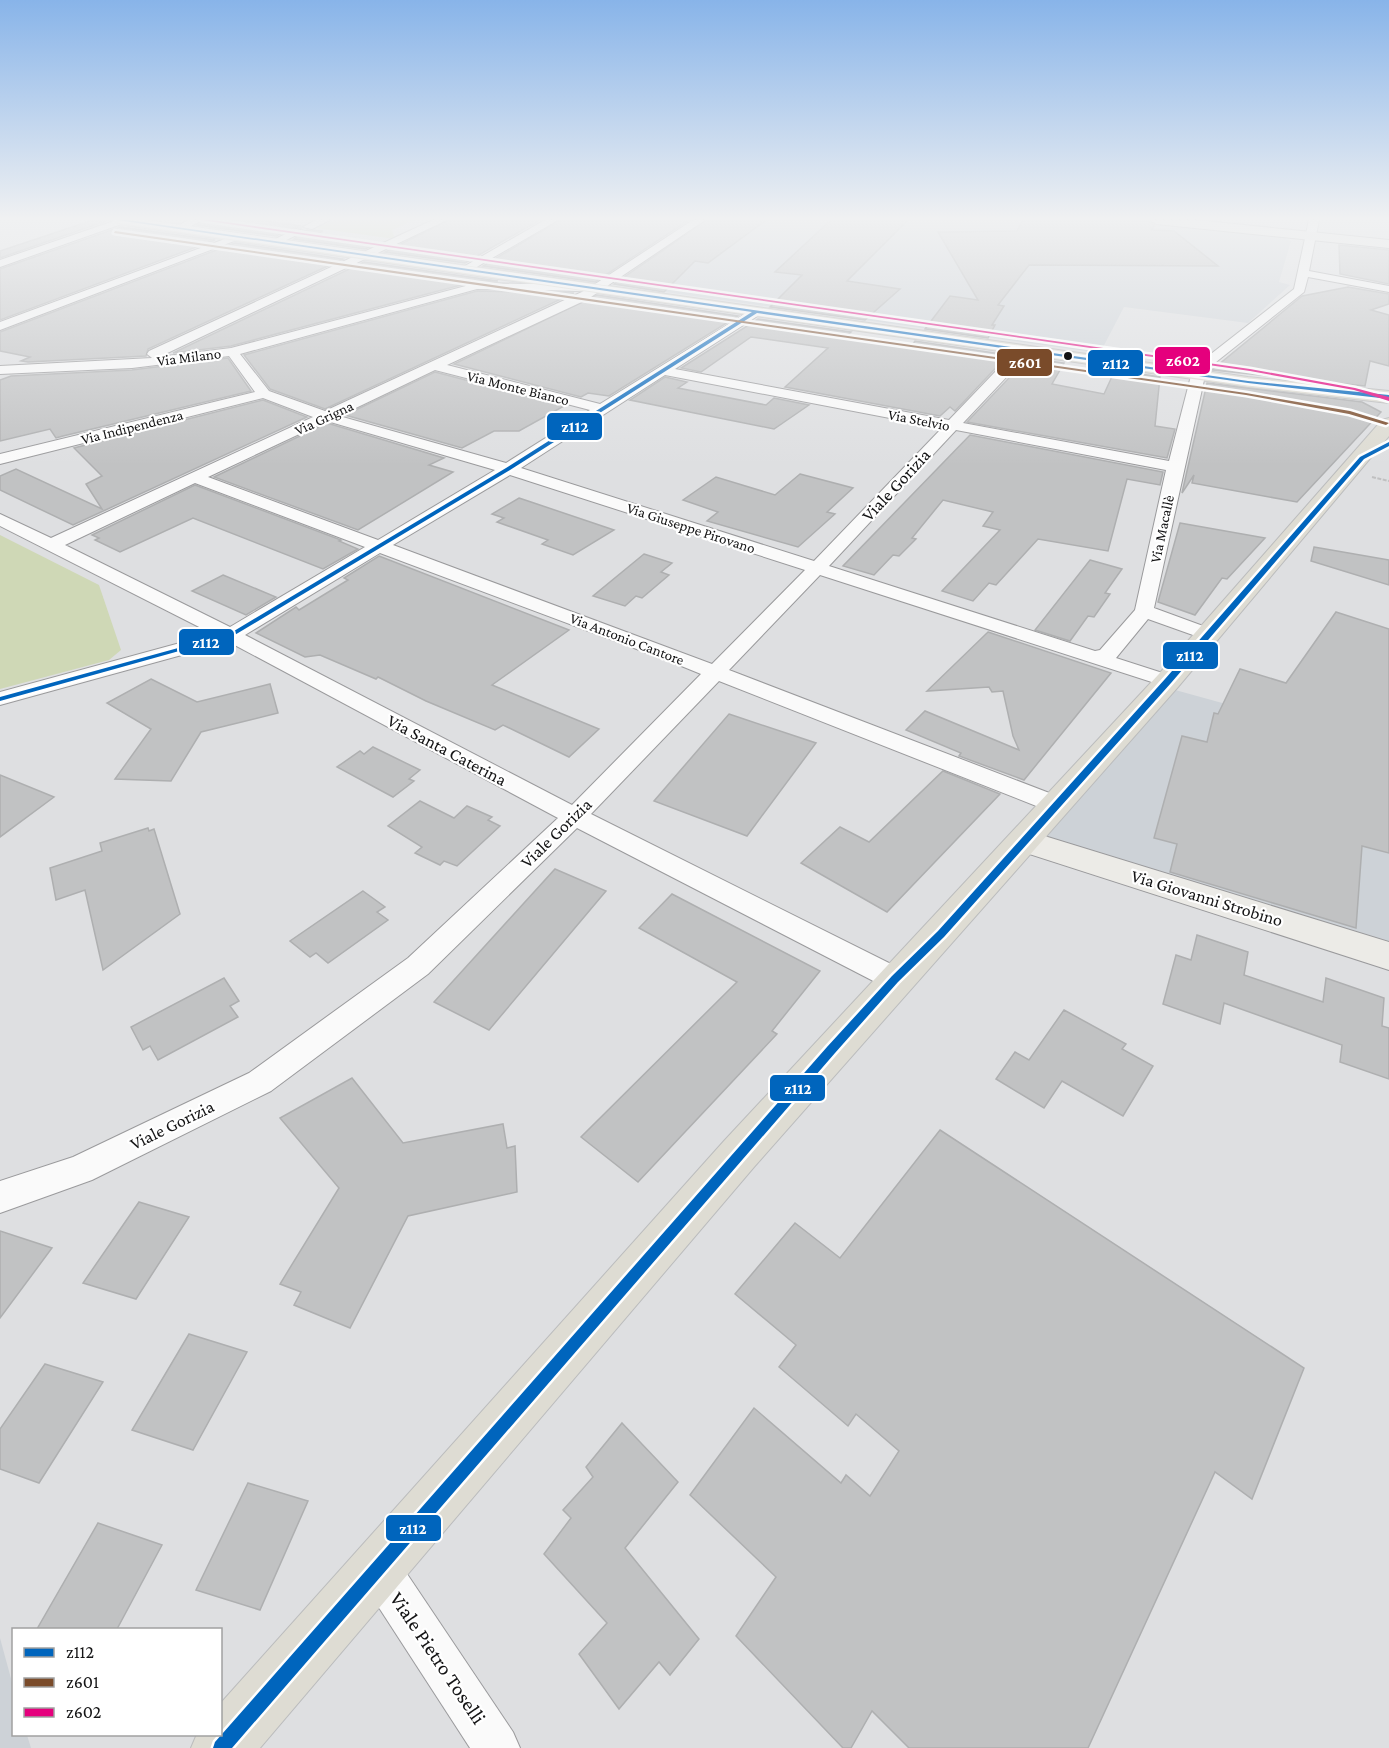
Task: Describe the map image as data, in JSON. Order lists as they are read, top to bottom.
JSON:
{
  "streets": {
    "main road": ["Viale Pietro Toselli"],
    "street": [
      "Via Milano",
      "Via Monte Bianco",
      "Via Grigna",
      "Via Stelvio",
      "Via Indipendenza",
      "Viale Gorizia",
      "Via Giuseppe Pirovano",
      "Via Macallè",
      "Via Antonio Cantore",
      "Via Santa Caterina",
      "Via Giovanni Strobino"
    ]
  },
  "crossings": [
    ["Via Monte Bianco", "Via Grigna"],
    ["Via Grigna", "Via Giuseppe Pirovano"],
    ["Via Grigna", "Via Antonio Cantore"],
    ["Via Grigna", "Via Santa Caterina"],
    ["Via Stelvio", "Viale Gorizia"],
    ["Via Stelvio", "Via Macallè"],
    ["Via Indipendenza", "Via Giuseppe Pirovano"],
    ["Viale Gorizia", "Via Giuseppe Pirovano"],
    ["Viale Gorizia", "Via Antonio Cantore"],
    ["Viale Gorizia", "Via Santa Caterina"],
    ["Via Giuseppe Pirovano", "Via Macallè"],
    ["Via Giuseppe Pirovano", "Viale Pietro Toselli"],
    ["Via Antonio Cantore", "Viale Pietro Toselli"],
    ["Via Santa Caterina", "Viale Pietro Toselli"],
    ["Via Giovanni Strobino", "Viale Pietro Toselli"]
  ],
  "lines": ["transit line z112", "transit line z601", "transit line z602"],
  "legend": ["z112", "z601", "z602"]
}
